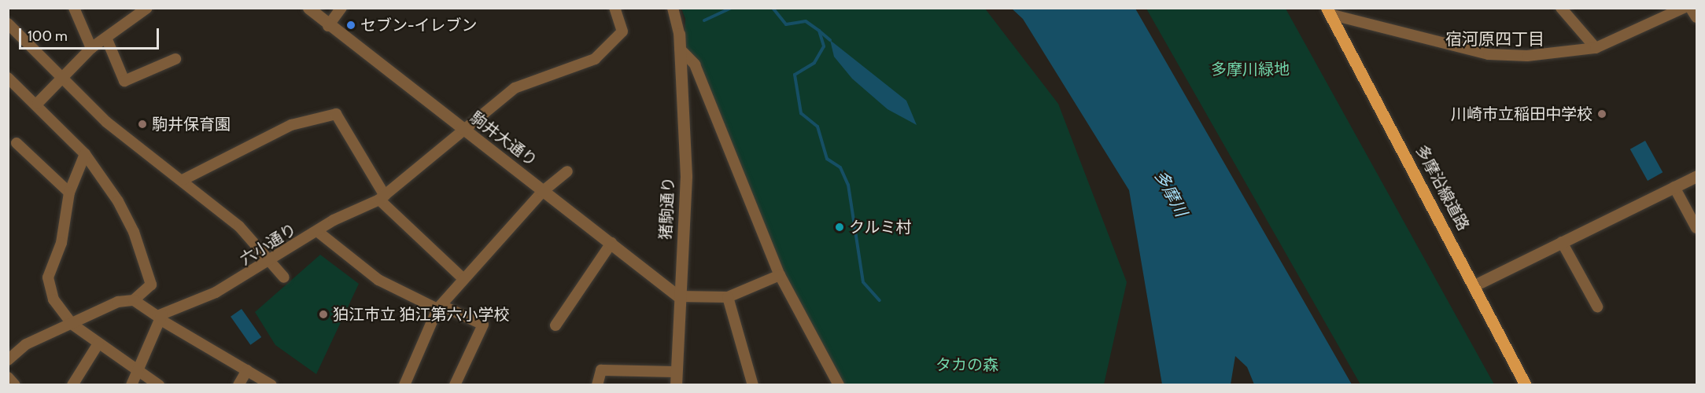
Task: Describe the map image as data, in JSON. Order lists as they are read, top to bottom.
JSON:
{
  "streets": {
    "main road": ["多摩沿線道路"],
    "street": ["駒井大通り", "猪駒通り", "六小通り"]
  },
  "crossings": [
    ["駒井大通り", "猪駒通り"],
    ["駒井大通り", "六小通り"]
  ],
  "districts": ["宿河原四丁目"],
  "water": ["多摩川"],
  "parks": ["多摩川緑地", "タカの森"],
  "places": [
    "セブン-イレブン",
    "川崎市立稲田中学校",
    "駒井保育園",
    "クルミ村",
    "狛江市立 狛江第六小学校"
  ],
  "scale_bar": "100 m"
}
